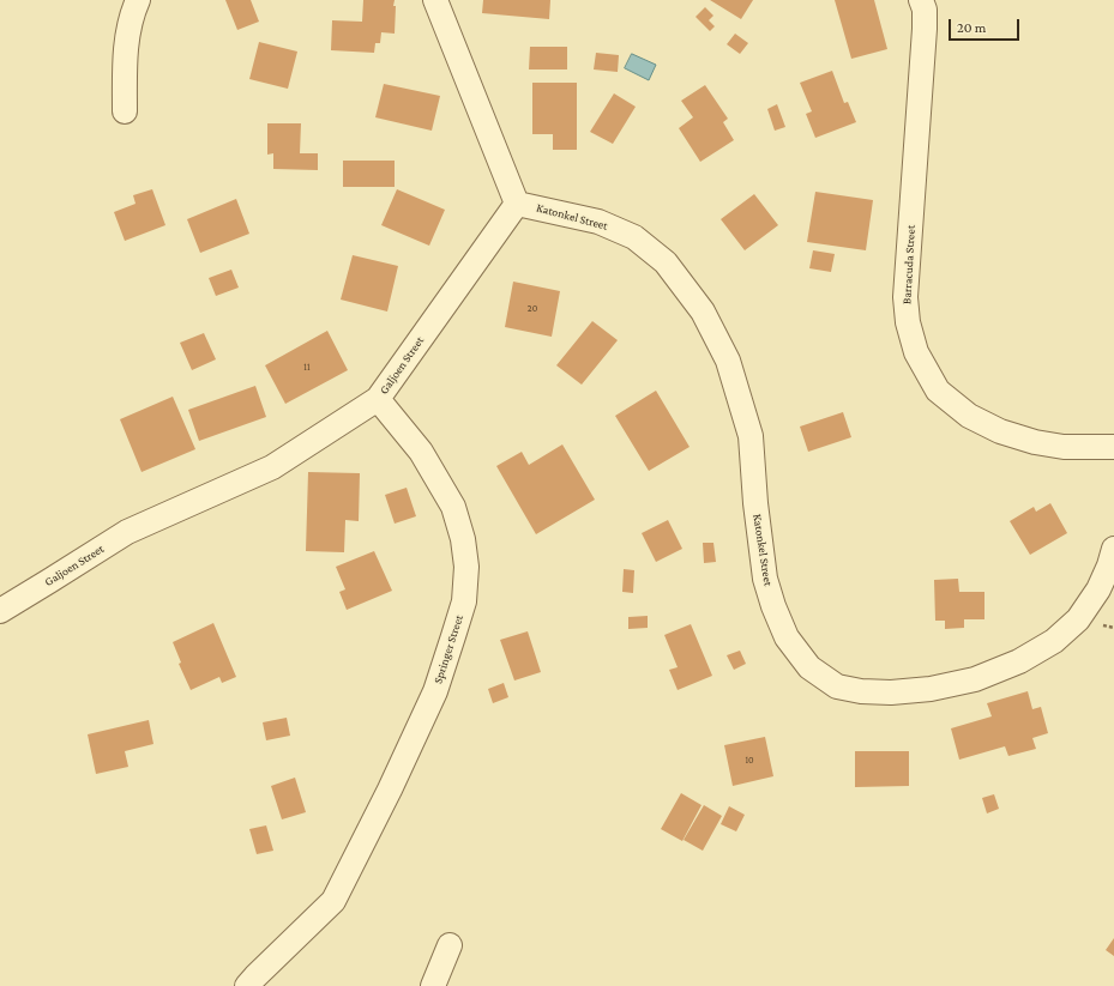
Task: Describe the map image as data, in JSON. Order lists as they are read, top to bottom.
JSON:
{
  "streets": {
    "street": [
      "Katonkel Street",
      "Barracuda Street",
      "Galjoen Street",
      "Springer Street"
    ]
  },
  "crossings": [
    ["Katonkel Street", "Galjoen Street"],
    ["Galjoen Street", "Springer Street"]
  ],
  "house_numbers": ["20", "11", "10"],
  "scale_bar": "20 m"
}
